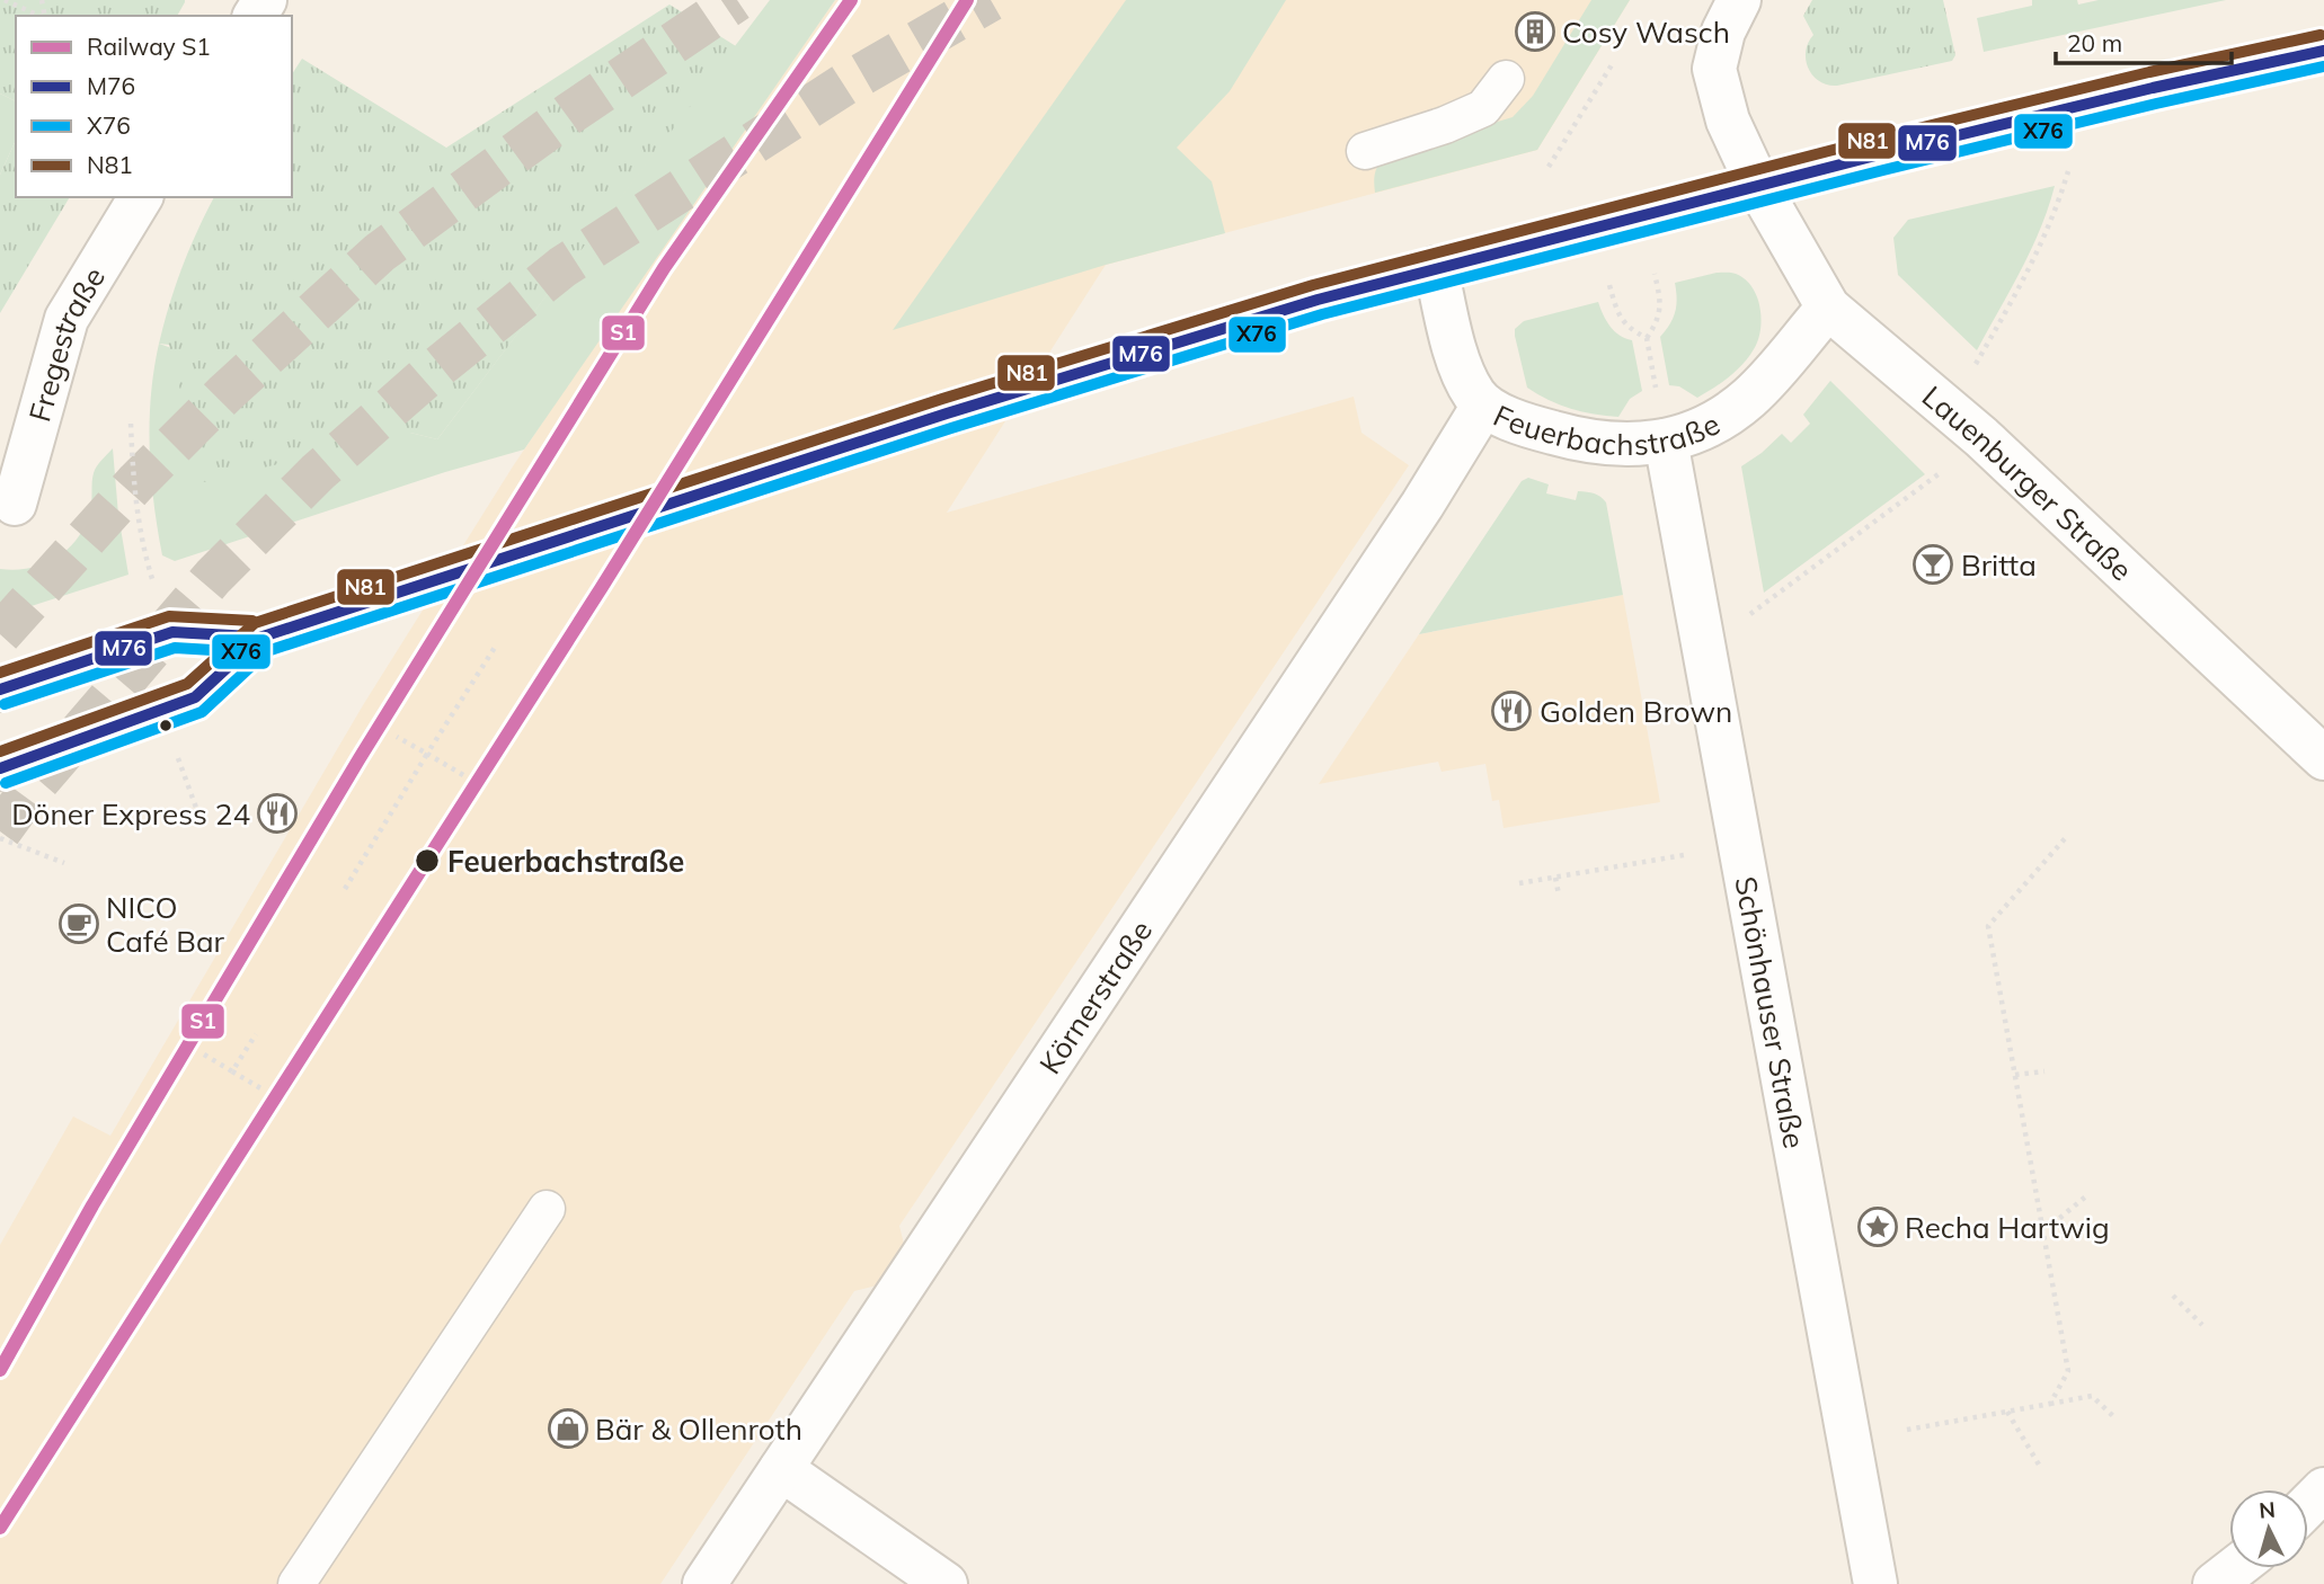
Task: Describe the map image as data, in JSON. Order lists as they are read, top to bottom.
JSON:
{
  "streets": {
    "street": [
      "Fregestraße",
      "Feuerbachstraße",
      "Lauenburger Straße",
      "Körnerstraße",
      "Schönhauser Straße"
    ]
  },
  "crossings": [
    ["Feuerbachstraße", "Lauenburger Straße"],
    ["Feuerbachstraße", "Körnerstraße"],
    ["Feuerbachstraße", "Schönhauser Straße"]
  ],
  "places": {
    "building": ["Cosy Wasch"],
    "bar": ["Britta"],
    "restaurant": ["Golden Brown", "Döner Express 24"],
    "other": ["Feuerbachstraße"],
    "cafe": ["NICO Café Bar"],
    "place": ["Recha Hartwig"],
    "shop": ["Bär & Ollenroth"]
  },
  "lines": [
    "rail line S1",
    "transit line N81",
    "transit line M76",
    "transit line X76"
  ],
  "legend": [
    "Railway S1",
    "M76",
    "X76",
    "N81"
  ],
  "scale_bar": "20 m",
  "north": "top"
}
